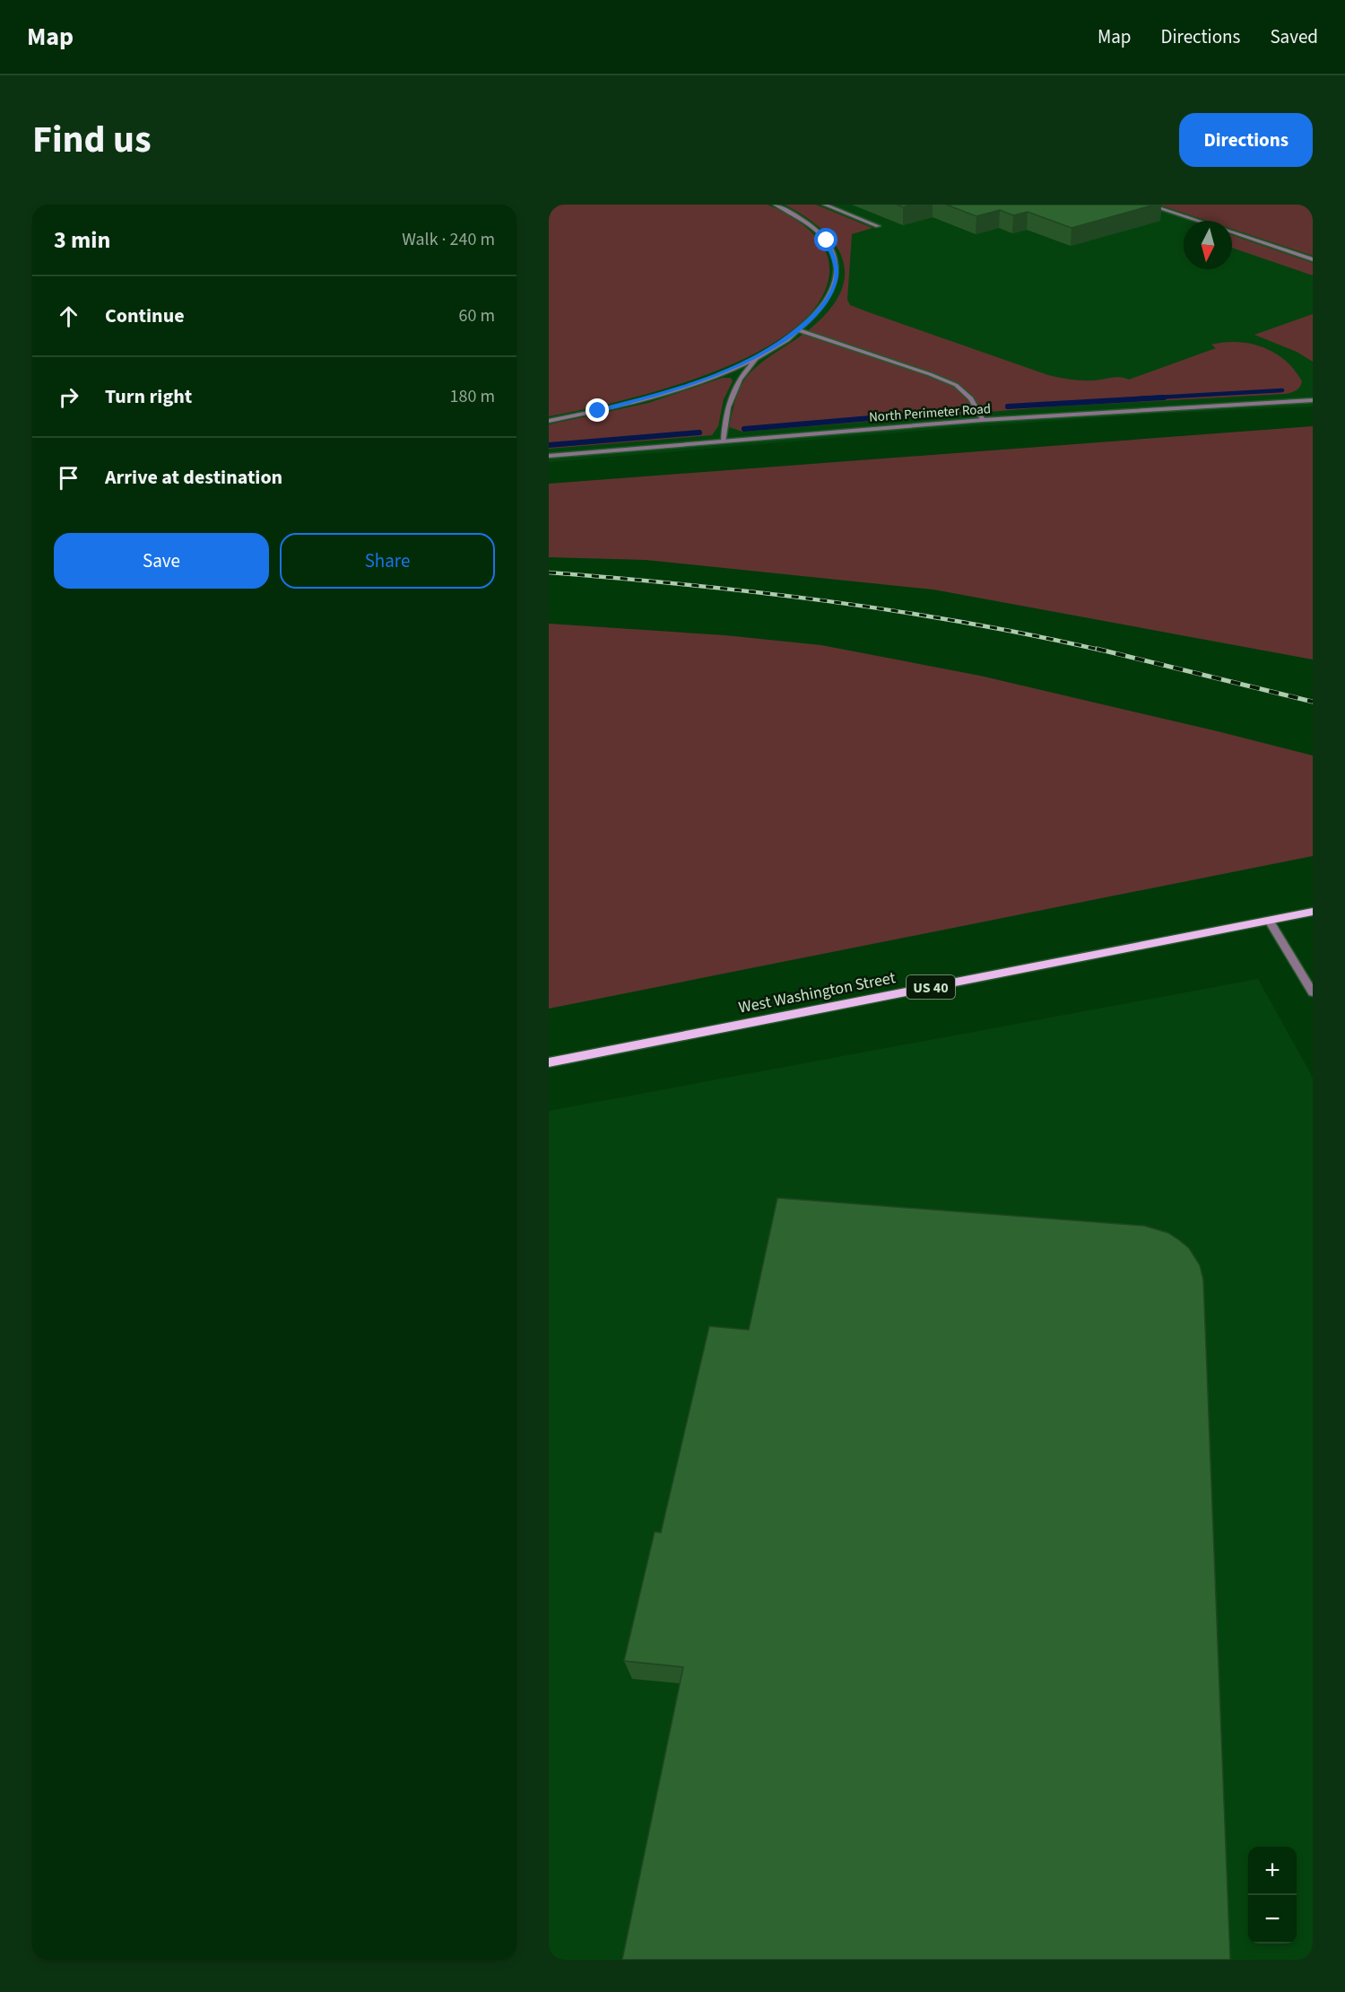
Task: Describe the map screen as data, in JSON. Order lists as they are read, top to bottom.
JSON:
{
  "streets": {
    "main road": ["US 40", "West Washington Street"],
    "street": ["North Perimeter Road"]
  },
  "north": "bottom",
  "page": {
    "header": "Map",
    "nav": ["Map", "Directions", "Saved"],
    "title": "Find us",
    "buttons": [
      "Directions",
      ["Save", "Share"]
    ],
    "heading": ["3 min", "Walk · 240 m"],
    "list": [
      ["Continue", "60 m"],
      ["Turn right", "180 m"],
      "Arrive at destination"
    ],
    "map_buttons": ["+", "−"]
  }
}
